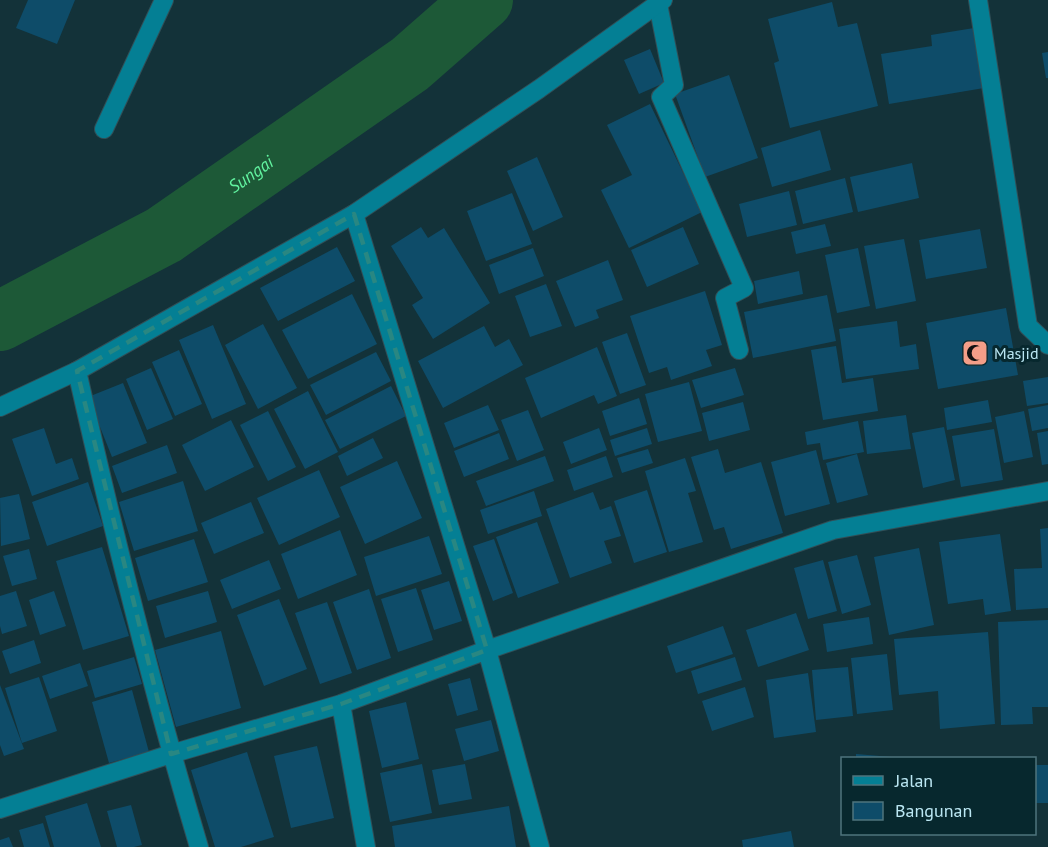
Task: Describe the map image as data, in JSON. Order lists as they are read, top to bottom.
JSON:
{
  "water": ["Sungai"],
  "places": {
    "mosque": ["Masjid"]
  },
  "legend": ["Jalan", "Bangunan"]
}
